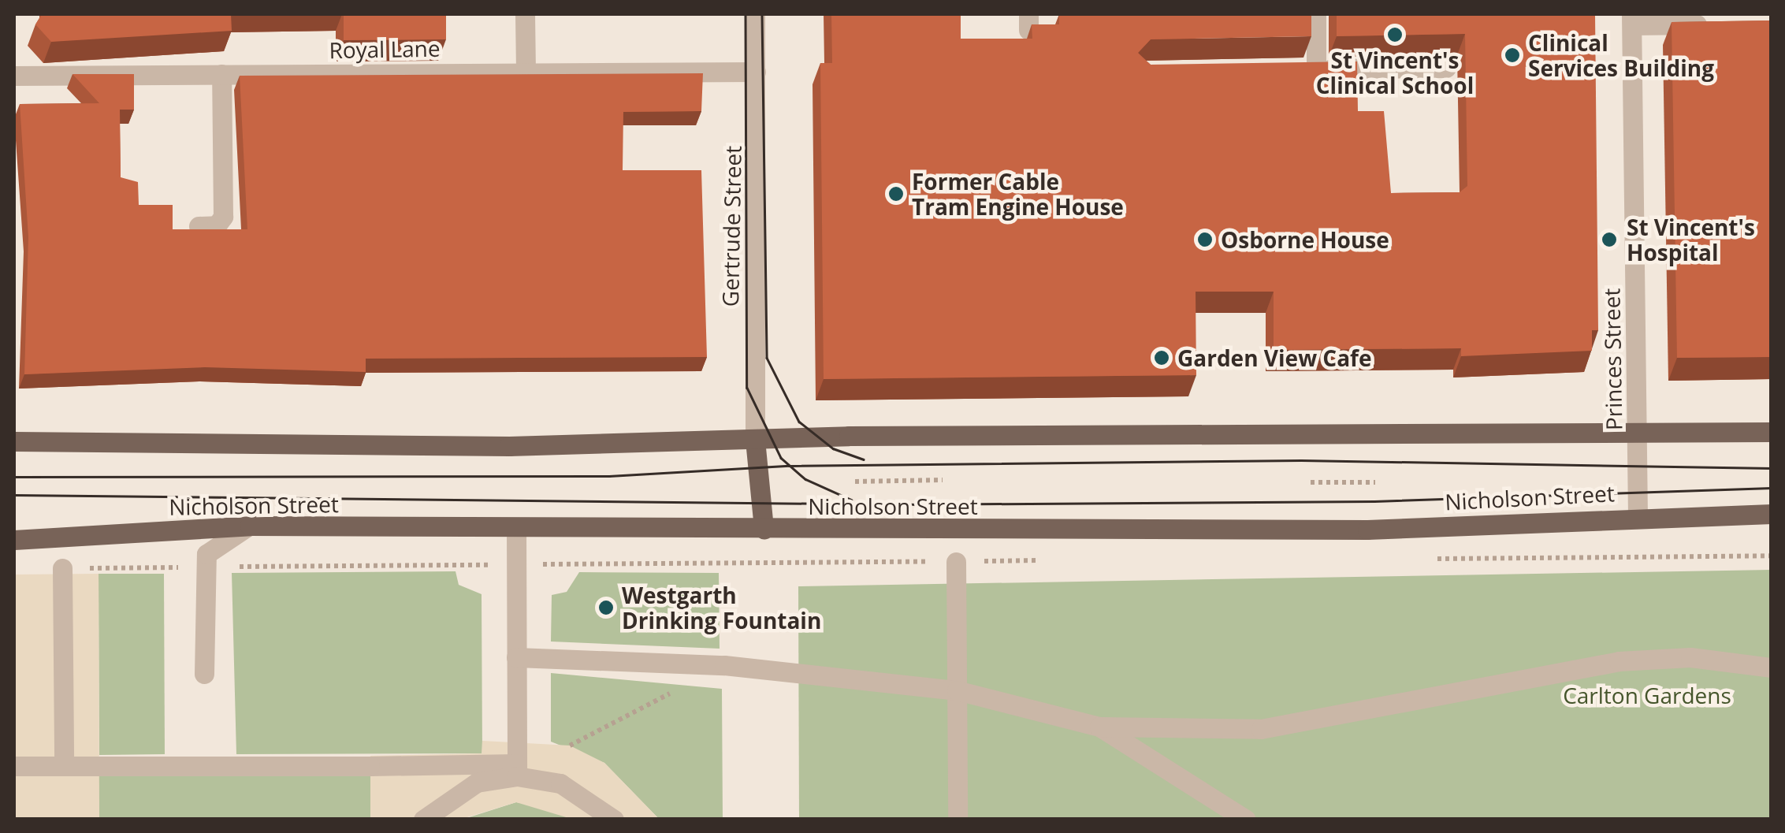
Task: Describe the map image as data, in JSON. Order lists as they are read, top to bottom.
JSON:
{
  "streets": {
    "main road": ["Nicholson Street"],
    "street": ["Royal Lane", "Gertrude Street", "Princes Street"]
  },
  "crossings": [
    ["Royal Lane", "Gertrude Street"],
    ["Princes Street", "Nicholson Street"]
  ],
  "parks": ["Carlton Gardens"],
  "places": [
    "St Vincent's Clinical School",
    "Clinical Services Building",
    "Former Cable Tram Engine House",
    "Osborne House",
    "St Vincent's Hospital",
    "Garden View Cafe",
    "Westgarth Drinking Fountain"
  ]
}
